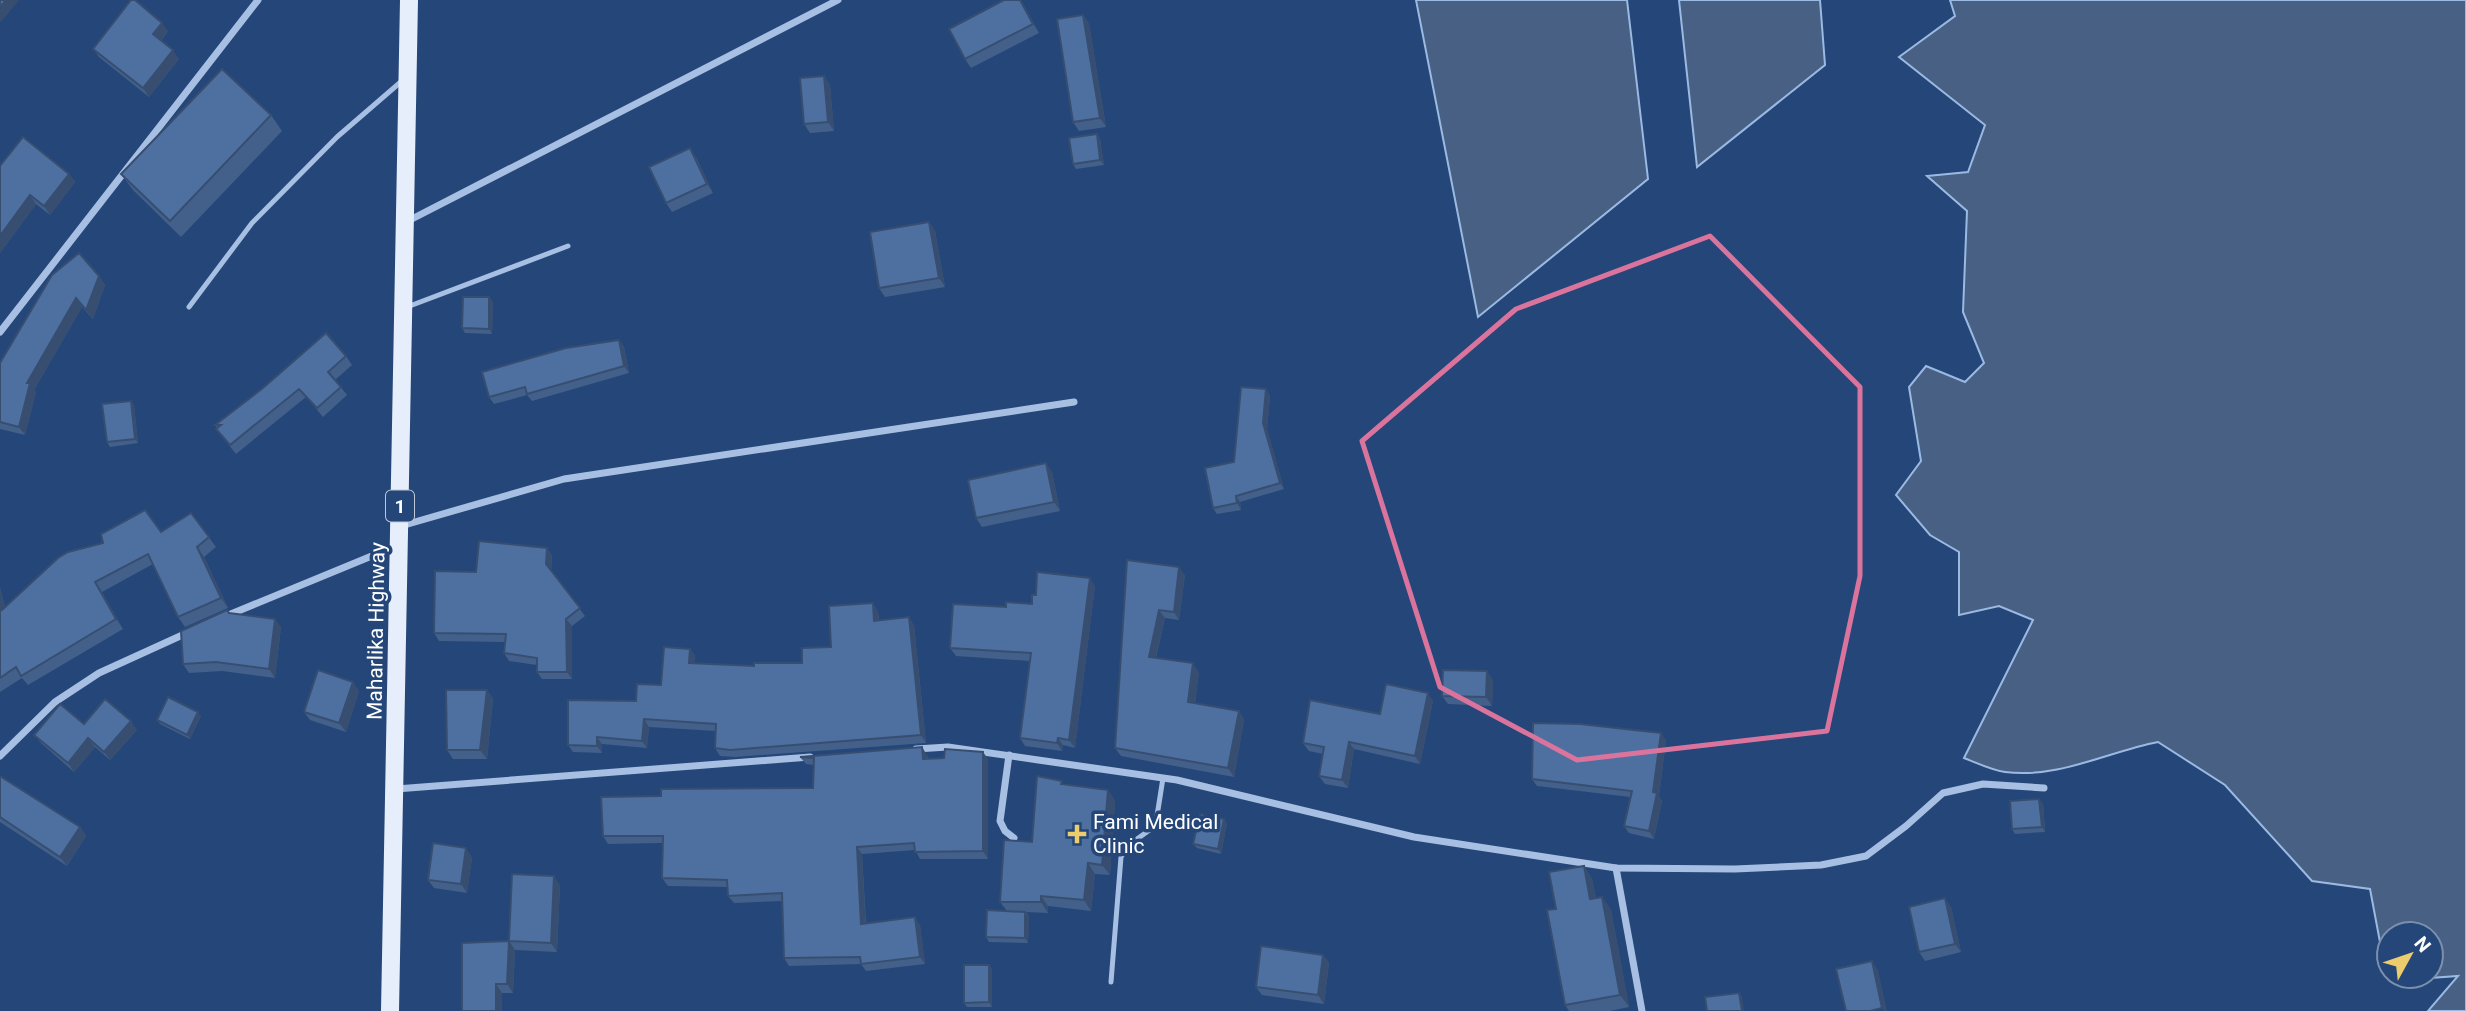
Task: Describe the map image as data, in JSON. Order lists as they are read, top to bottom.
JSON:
{
  "streets": {
    "main road": ["1", "Maharlika Highway"]
  },
  "places": {
    "health": ["Fami Medical Clinic"]
  },
  "north": "top right"
}
